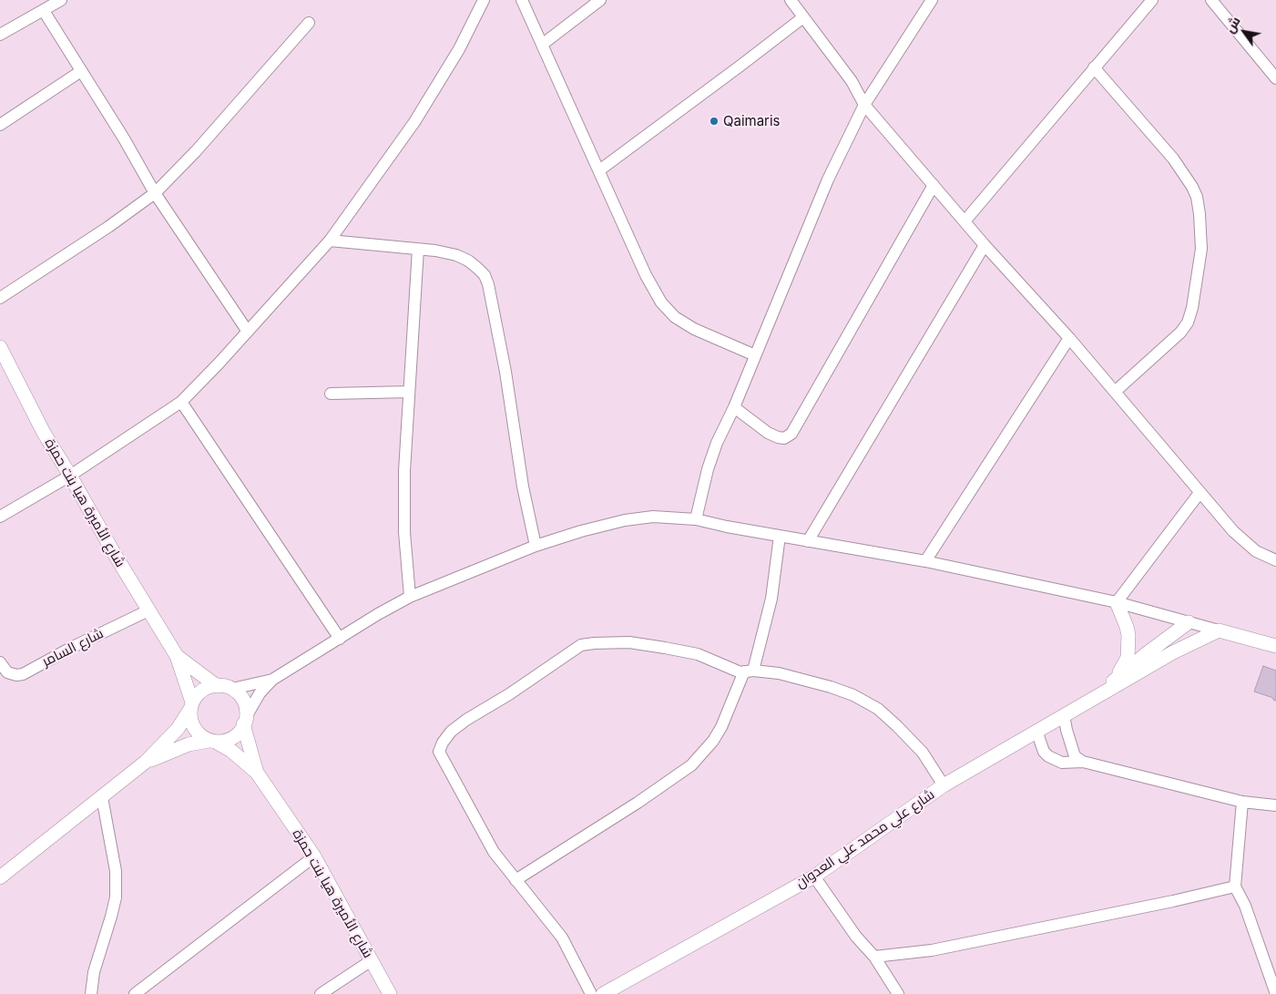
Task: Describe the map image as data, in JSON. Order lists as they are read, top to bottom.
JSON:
{
  "streets": {
    "street": ["شارع الأميرة هيا بنت حمزة", "شارع السامر", "شارع علي محمد علي العدوان"]
  },
  "crossings": [
    ["شارع الأميرة هيا بنت حمزة", "شارع السامر"]
  ],
  "places": ["Qaimaris"],
  "north": "top left"
}
